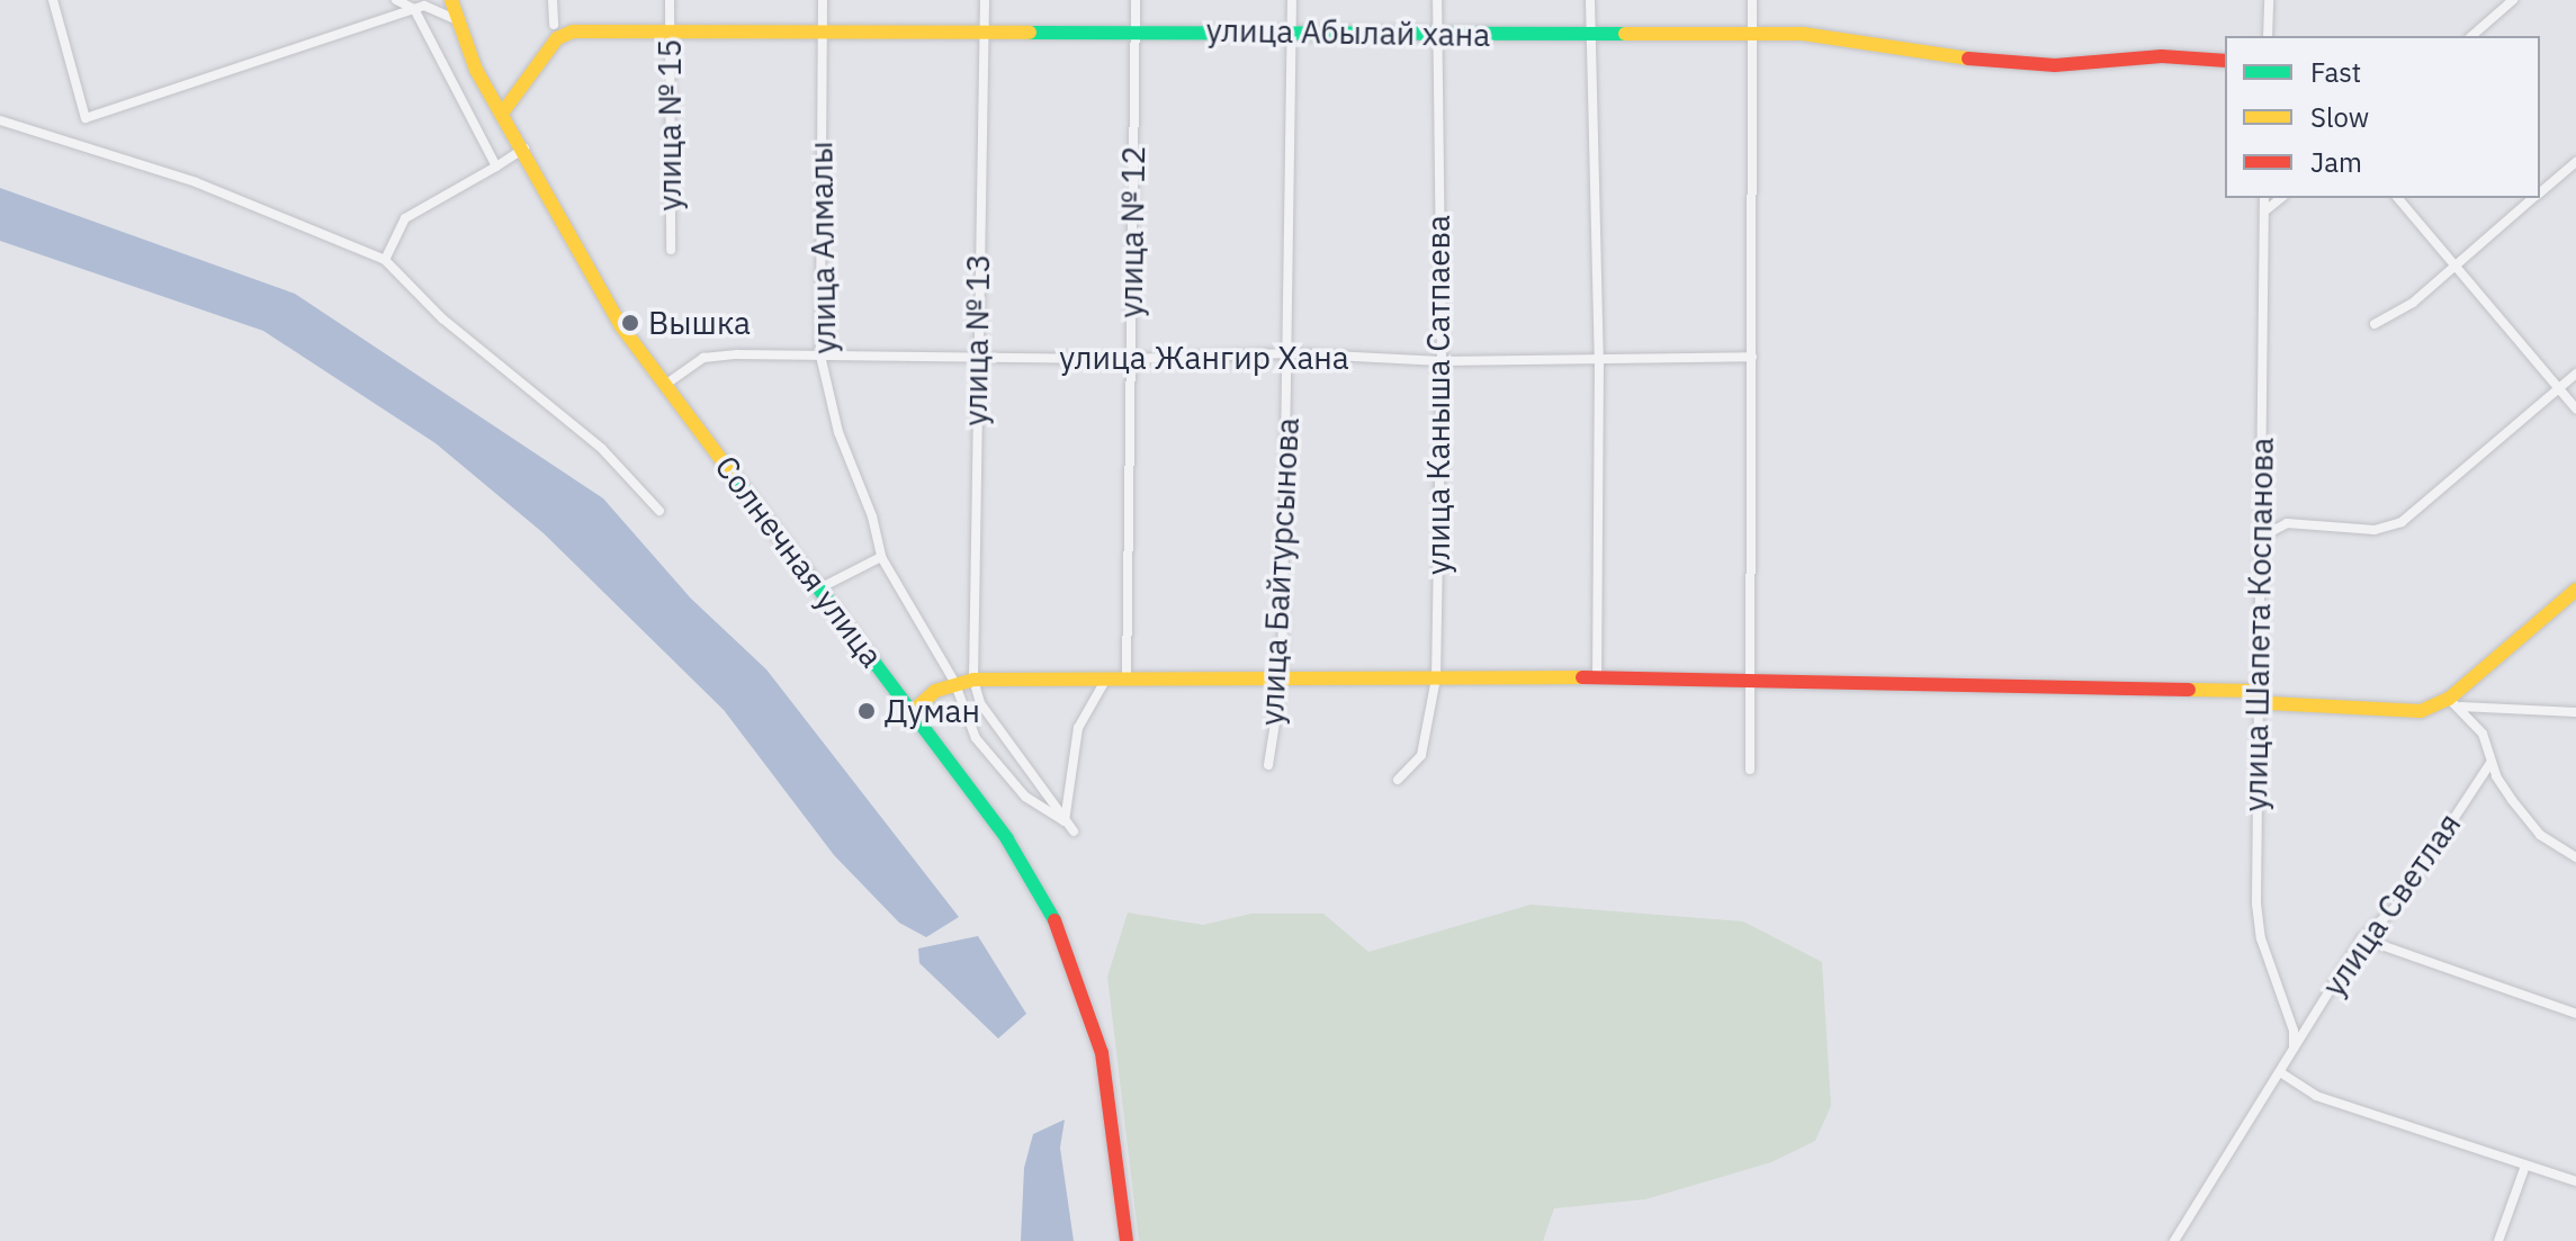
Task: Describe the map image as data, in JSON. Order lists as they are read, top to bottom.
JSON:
{
  "streets": {
    "street": [
      "улица Абылай хана",
      "улица № 15",
      "улица № 12",
      "улица Алмалы",
      "улица № 13",
      "улица Жангир Хана",
      "улица Каныша Сатпаева",
      "Солнечная улица",
      "улица Байтурсынова",
      "улица Шапета Коспанова",
      "улица Светлая"
    ]
  },
  "crossings": [
    ["улица Абылай хана", "улица № 15"],
    ["улица Абылай хана", "улица № 12"],
    ["улица Абылай хана", "улица Алмалы"],
    ["улица Абылай хана", "улица № 13"],
    ["улица Абылай хана", "улица Каныша Сатпаева"],
    ["улица Абылай хана", "Солнечная улица"],
    ["улица Абылай хана", "улица Байтурсынова"],
    ["улица № 12", "улица Жангир Хана"],
    ["улица Алмалы", "улица Жангир Хана"],
    ["улица № 13", "улица Жангир Хана"],
    ["улица Жангир Хана", "улица Каныша Сатпаева"],
    ["улица Жангир Хана", "Солнечная улица"],
    ["улица Жангир Хана", "улица Байтурсынова"],
    ["улица Шапета Коспанова", "улица Светлая"]
  ],
  "places": ["Вышка", "Думан"],
  "legend": ["Fast", "Slow", "Jam"]
}
